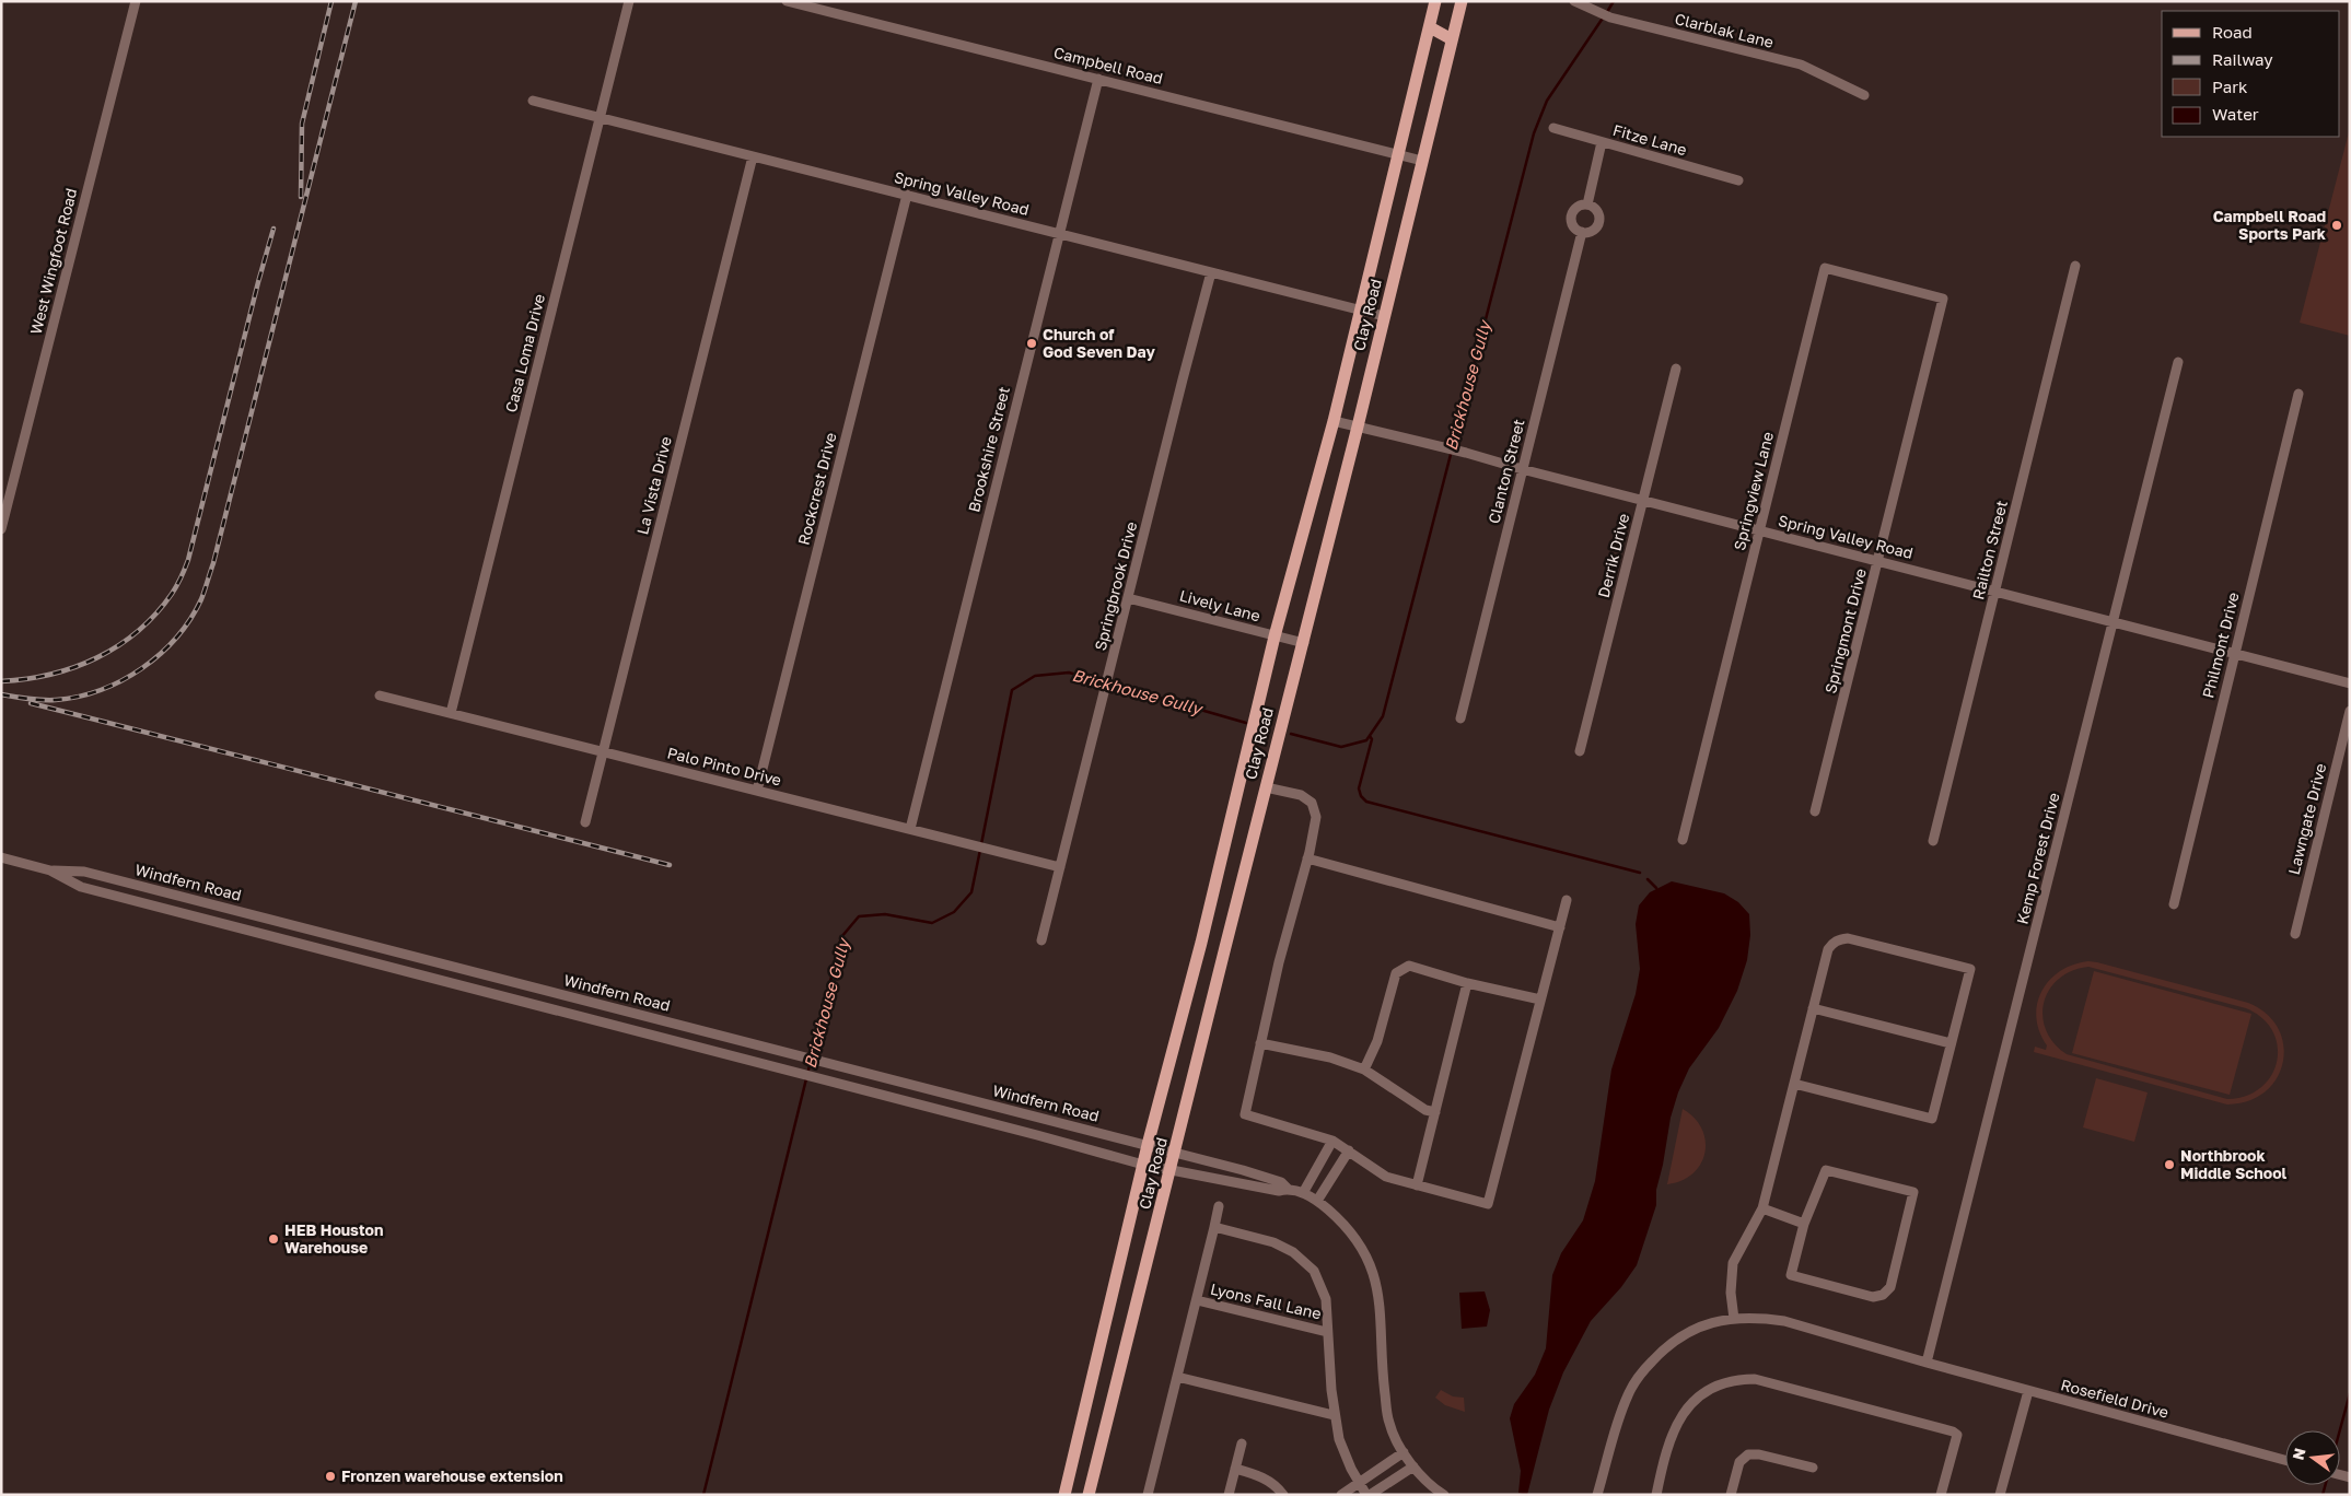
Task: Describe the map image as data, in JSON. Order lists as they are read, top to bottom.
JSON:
{
  "streets": {
    "main road": ["Clay Road"],
    "street": [
      "Clarblak Lane",
      "Campbell Road",
      "Fitze Lane",
      "Spring Valley Road",
      "West Wingfoot Road",
      "Casa Loma Drive",
      "Brookshire Street",
      "Clanton Street",
      "La Vista Drive",
      "Rockcrest Drive",
      "Springview Lane",
      "Railton Street",
      "Derrik Drive",
      "Springbrook Drive",
      "Lively Lane",
      "Springmont Drive",
      "Philmont Drive",
      "Palo Pinto Drive",
      "Lawngate Drive",
      "Kemp Forest Drive",
      "Windfern Road",
      "Lyons Fall Lane",
      "Rosefield Drive"
    ]
  },
  "crossings": [
    ["Campbell Road", "Clay Road"],
    ["Campbell Road", "Brookshire Street"],
    ["Spring Valley Road", "Clay Road"],
    ["Spring Valley Road", "Casa Loma Drive"],
    ["Spring Valley Road", "Brookshire Street"],
    ["Spring Valley Road", "Clanton Street"],
    ["Spring Valley Road", "La Vista Drive"],
    ["Spring Valley Road", "Rockcrest Drive"],
    ["Spring Valley Road", "Springview Lane"],
    ["Spring Valley Road", "Railton Street"],
    ["Spring Valley Road", "Derrik Drive"],
    ["Spring Valley Road", "Springbrook Drive"],
    ["Spring Valley Road", "Springmont Drive"],
    ["Spring Valley Road", "Philmont Drive"],
    ["Spring Valley Road", "Kemp Forest Drive"],
    ["Clay Road", "Lively Lane"],
    ["Clay Road", "Windfern Road"],
    ["Casa Loma Drive", "Palo Pinto Drive"],
    ["Brookshire Street", "Palo Pinto Drive"],
    ["La Vista Drive", "Palo Pinto Drive"],
    ["Rockcrest Drive", "Palo Pinto Drive"],
    ["Springview Lane", "Springmont Drive"],
    ["Springbrook Drive", "Lively Lane"],
    ["Springbrook Drive", "Palo Pinto Drive"],
    ["Kemp Forest Drive", "Rosefield Drive"]
  ],
  "water": ["Brickhouse Gully"],
  "places": [
    "Campbell Road Sports Park",
    "Church of God Seven Day",
    "Northbrook Middle School",
    "HEB Houston Warehouse",
    "Fronzen warehouse extension"
  ],
  "legend": [
    "Road",
    "Railway",
    "Park",
    "Water"
  ],
  "north": "left"
}
